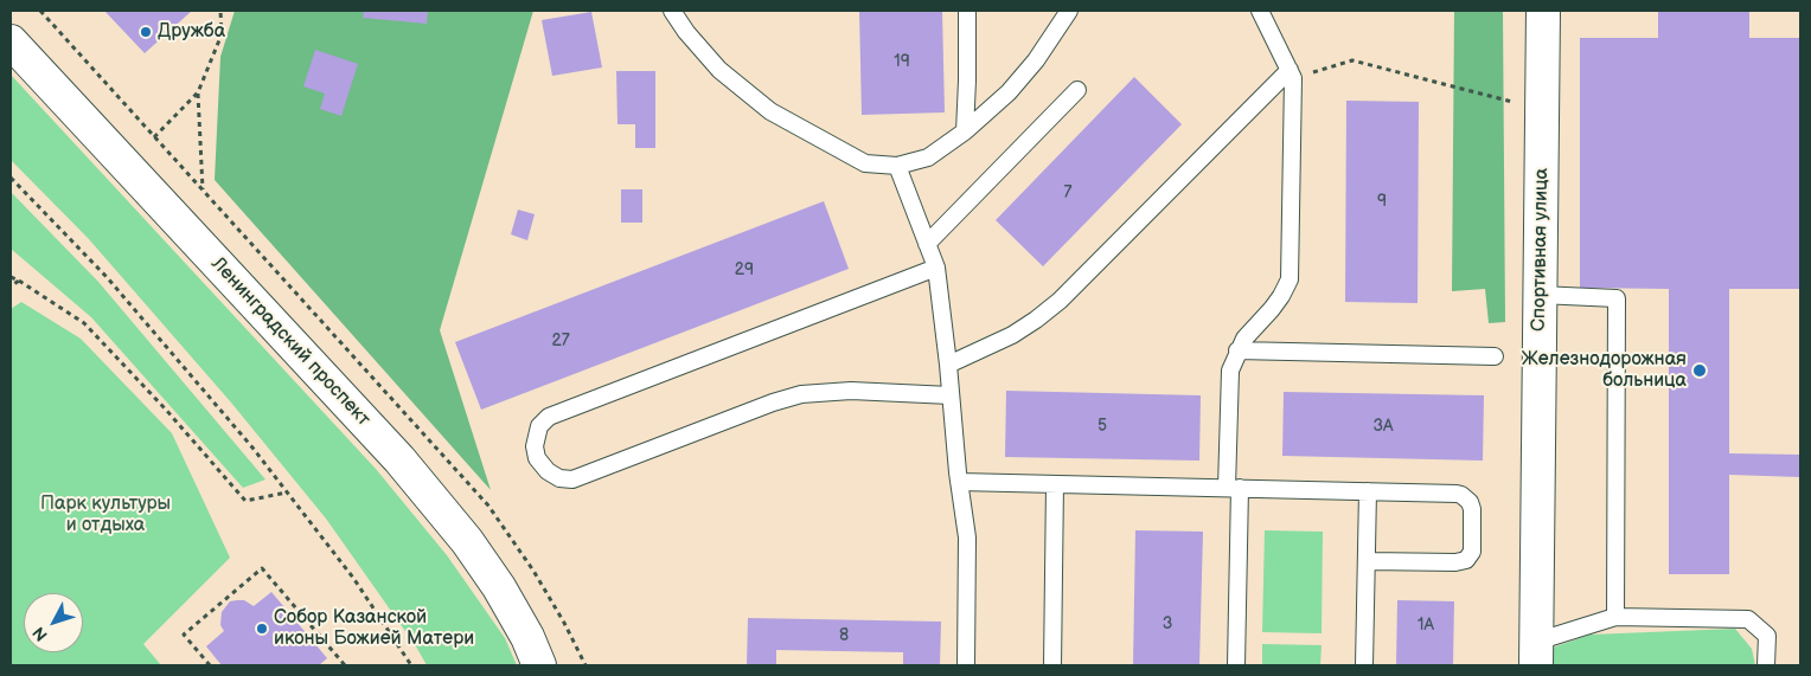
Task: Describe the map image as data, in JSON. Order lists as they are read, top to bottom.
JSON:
{
  "streets": {
    "street": ["Спортивная улица", "Ленинградский проспект"]
  },
  "parks": ["Парк культуры и отдыха"],
  "places": ["Дружба", "Железнодорожная больница", "Собор Казанской иконы Божией Матери"],
  "house_numbers": [
    "19",
    "7",
    "9",
    "29",
    "27",
    "5",
    "3А",
    "3",
    "1А",
    "8"
  ],
  "north": "bottom left"
}
